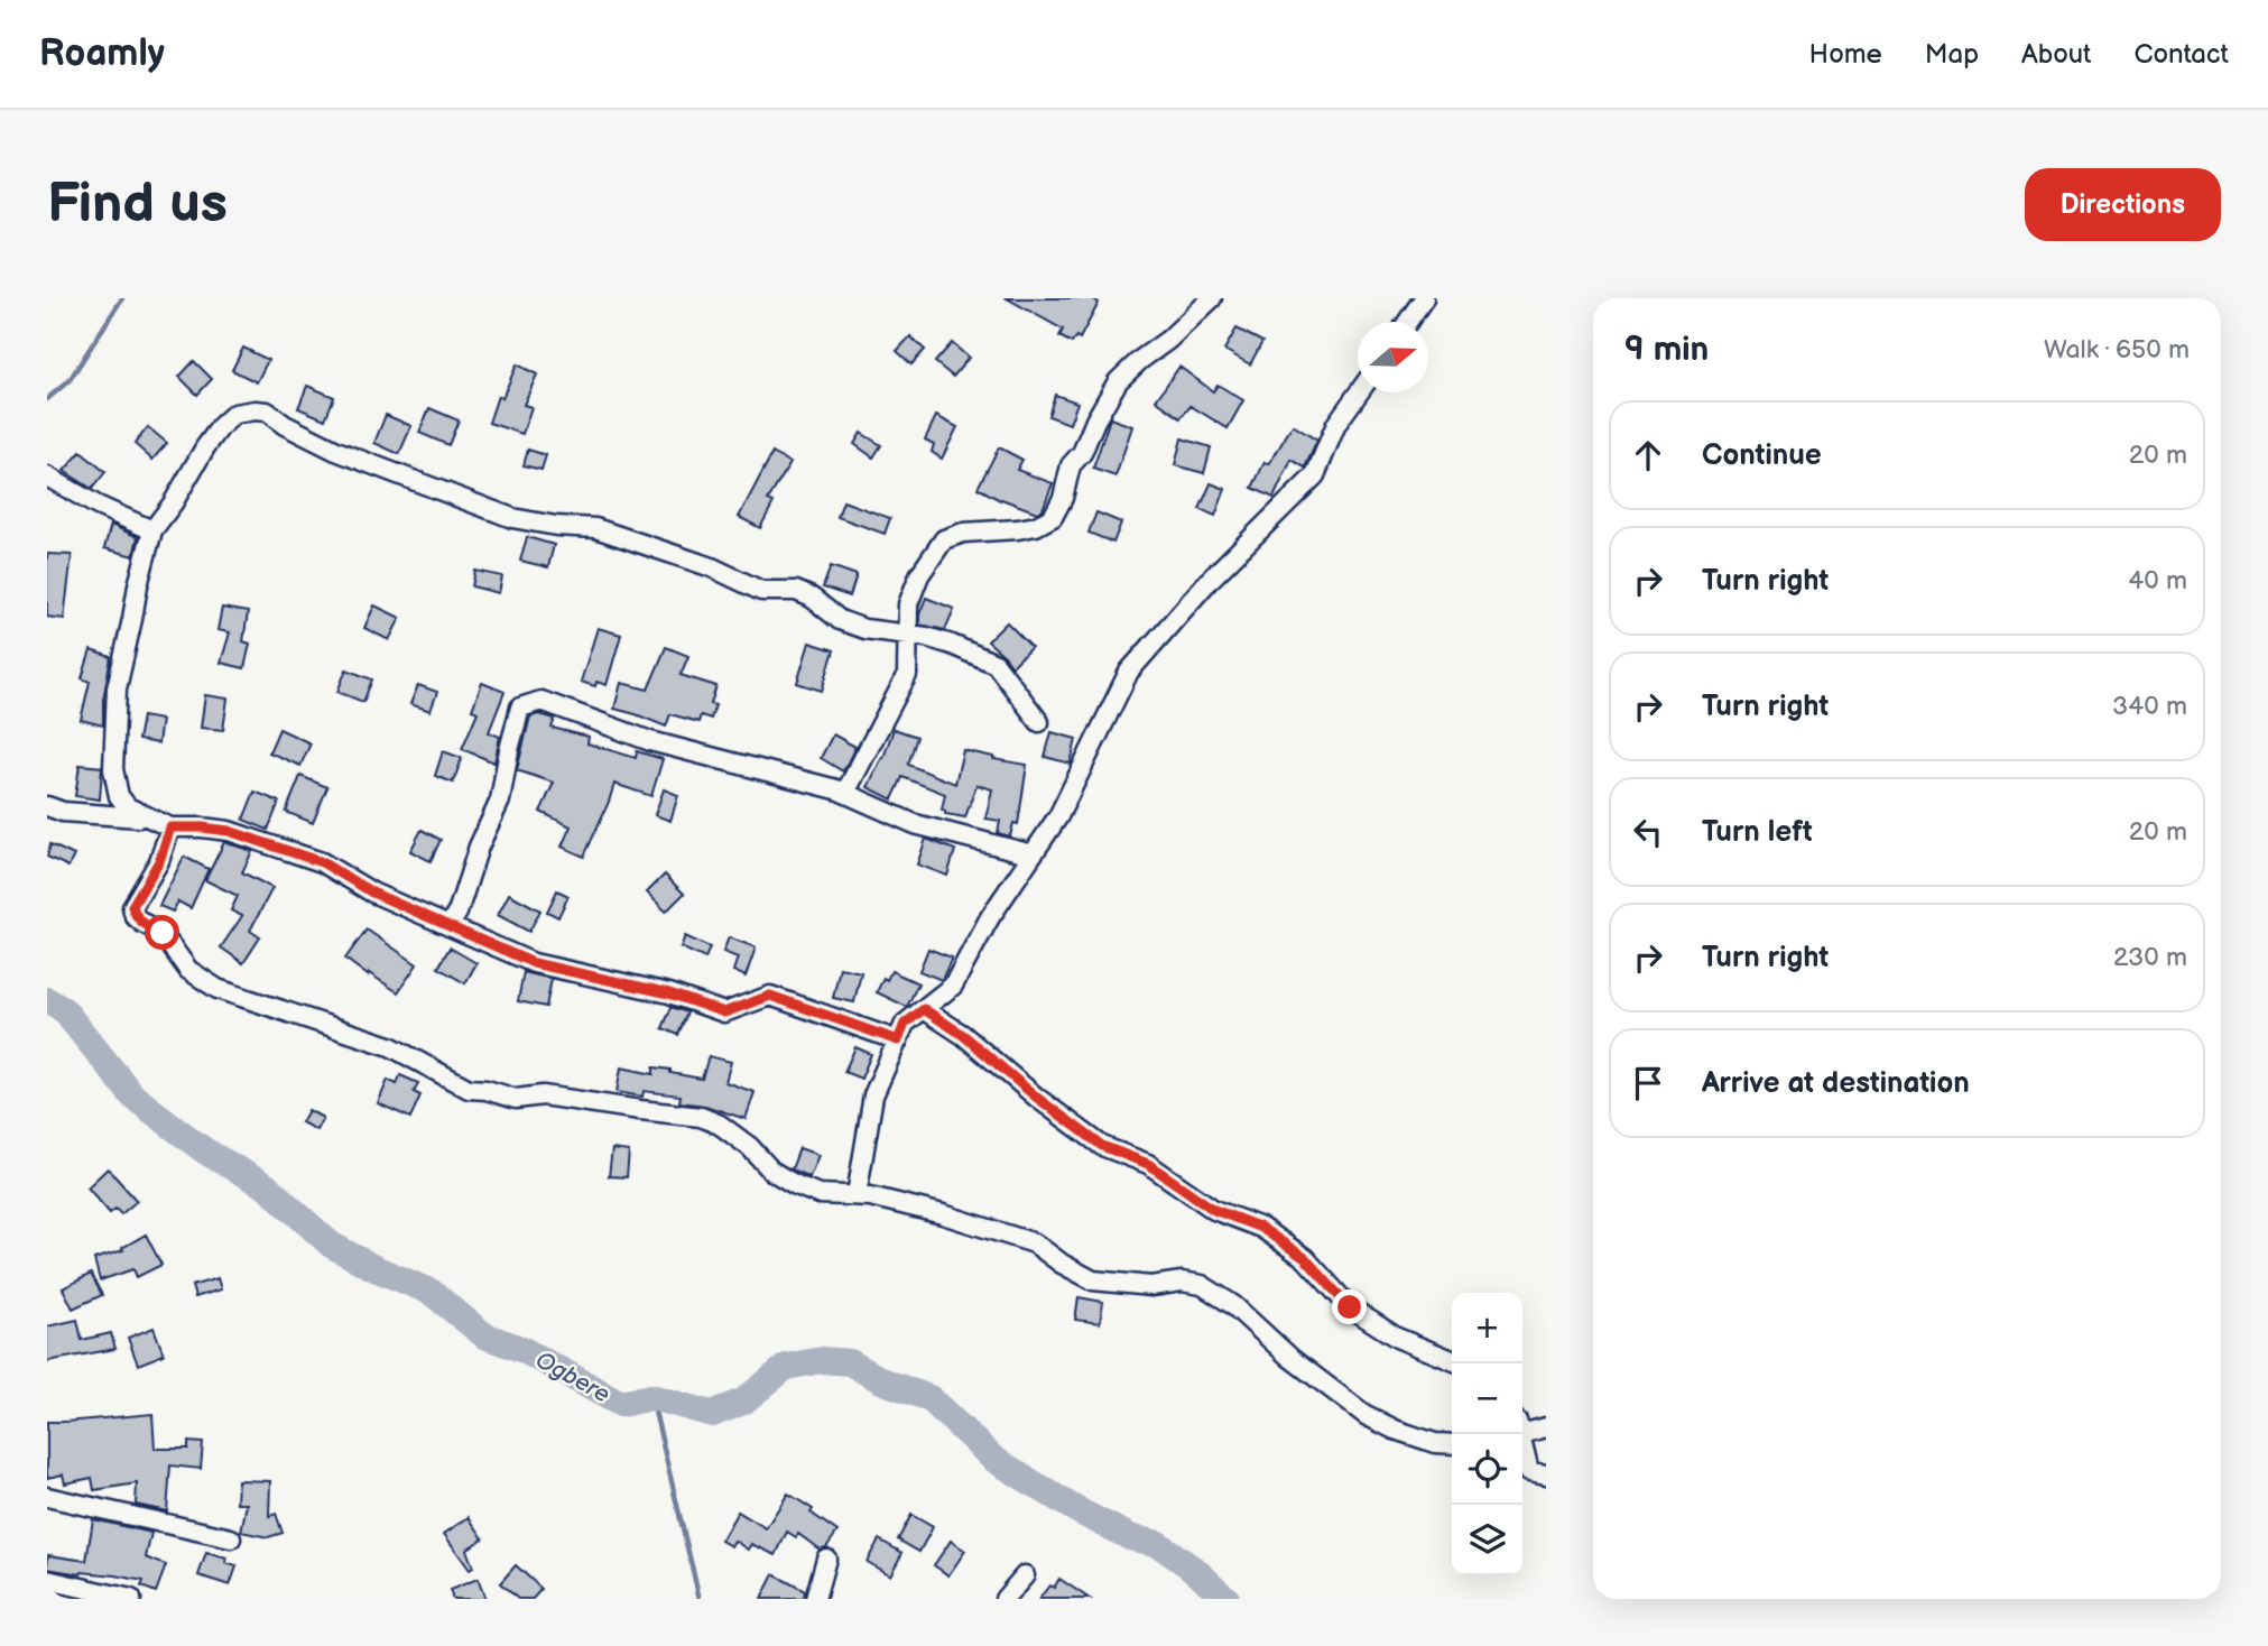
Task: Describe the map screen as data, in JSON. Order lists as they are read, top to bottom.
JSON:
{
  "water": ["Ogbere"],
  "north": "right",
  "page": {
    "header": "Roamly",
    "nav": [
      "Home",
      "Map",
      "About",
      "Contact"
    ],
    "buttons": "Directions",
    "title": "Find us",
    "heading": ["9 min", "Walk · 650 m"],
    "list": [
      ["Continue", "20 m"],
      ["Turn right", "40 m"],
      ["Turn right", "340 m"],
      ["Turn left", "20 m"],
      ["Turn right", "230 m"],
      "Arrive at destination"
    ],
    "map_buttons": ["+", "−"]
  }
}
